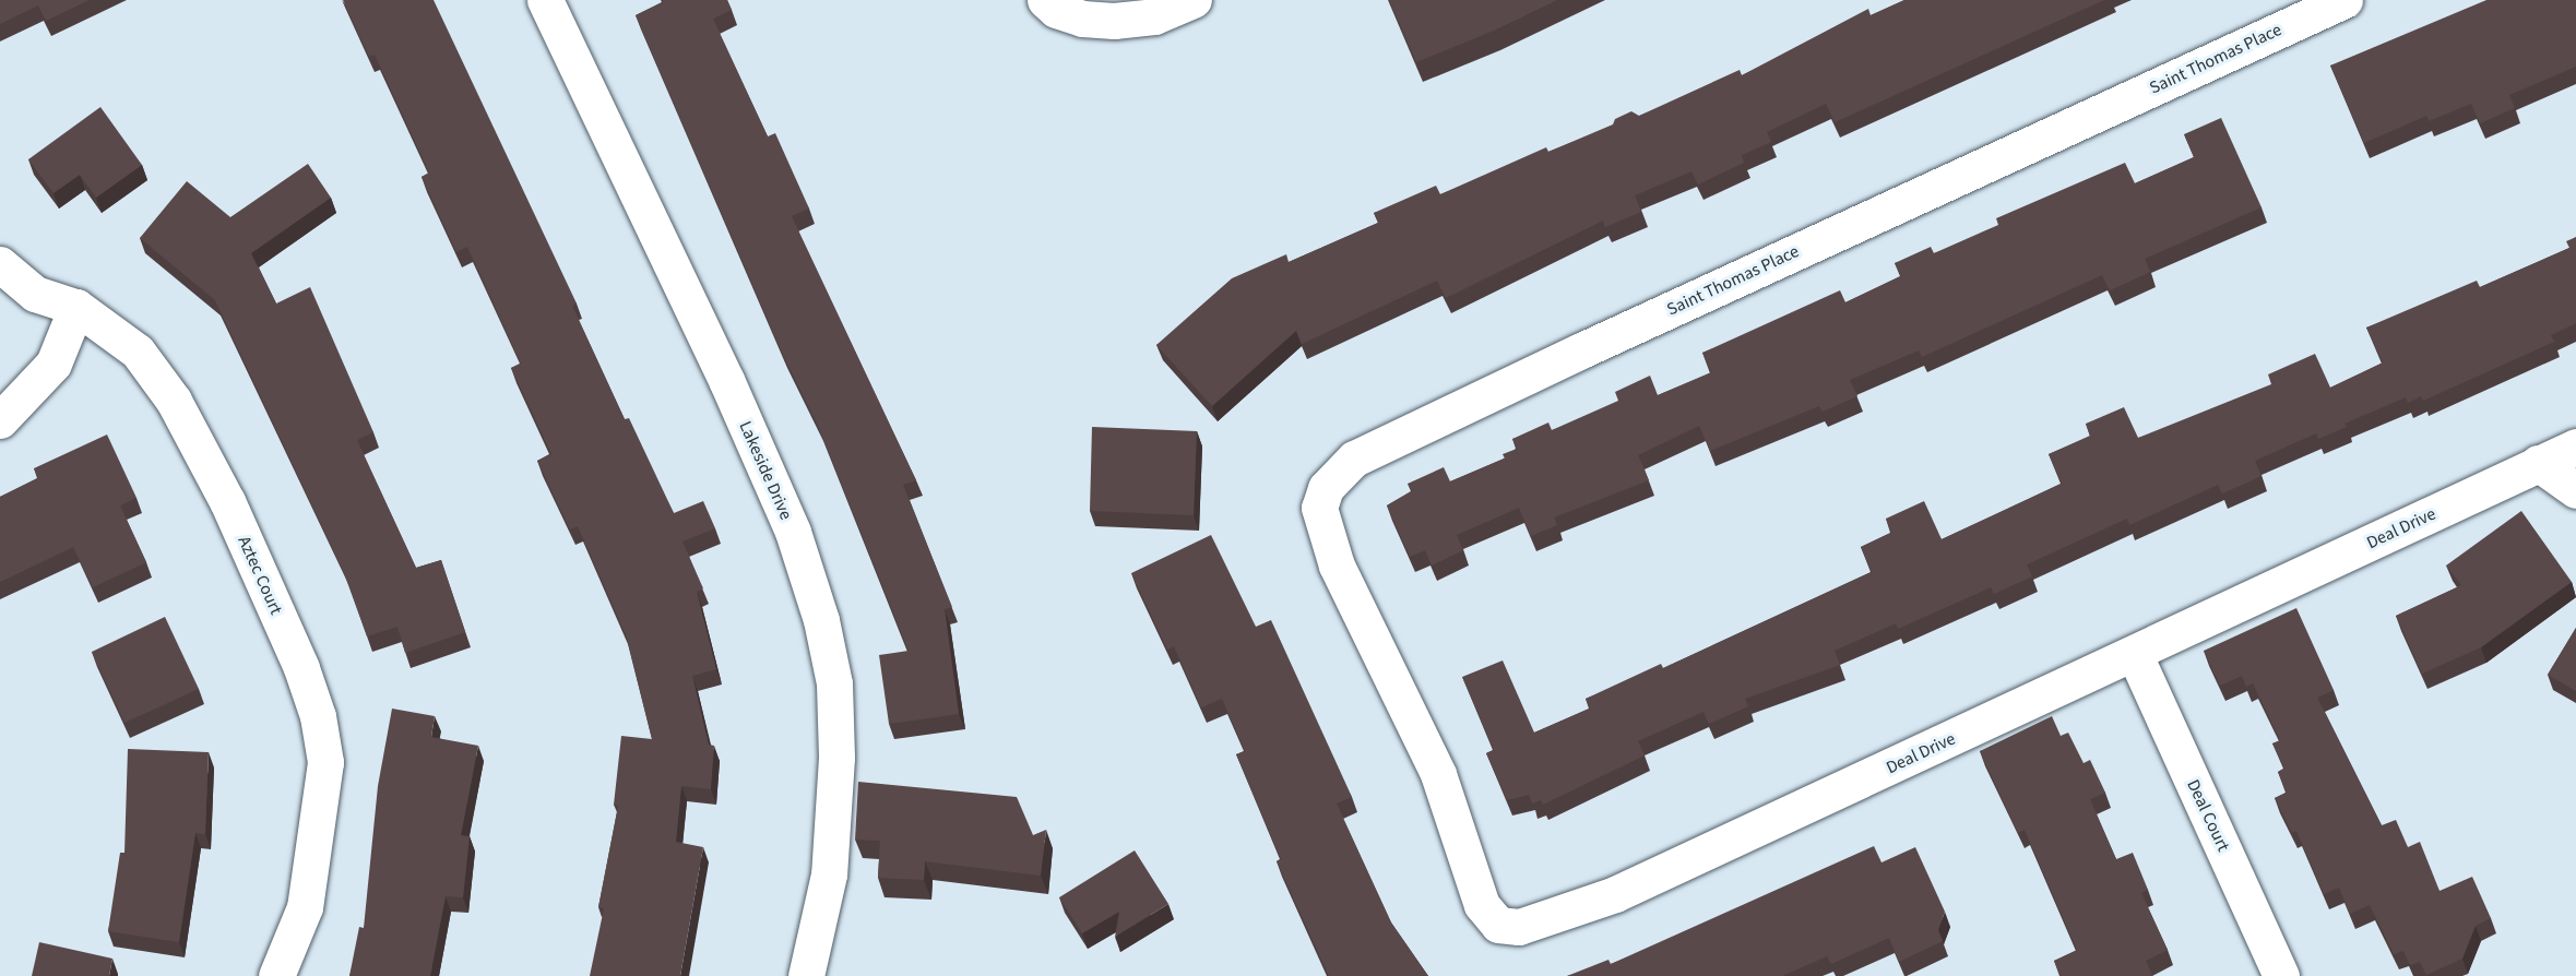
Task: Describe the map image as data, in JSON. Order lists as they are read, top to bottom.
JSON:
{
  "streets": {
    "street": [
      "Saint Thomas Place",
      "Lakeside Drive",
      "Deal Drive",
      "Aztec Court",
      "Deal Court"
    ]
  },
  "crossings": [
    ["Saint Thomas Place", "Deal Drive"],
    ["Deal Drive", "Deal Court"]
  ]
}
